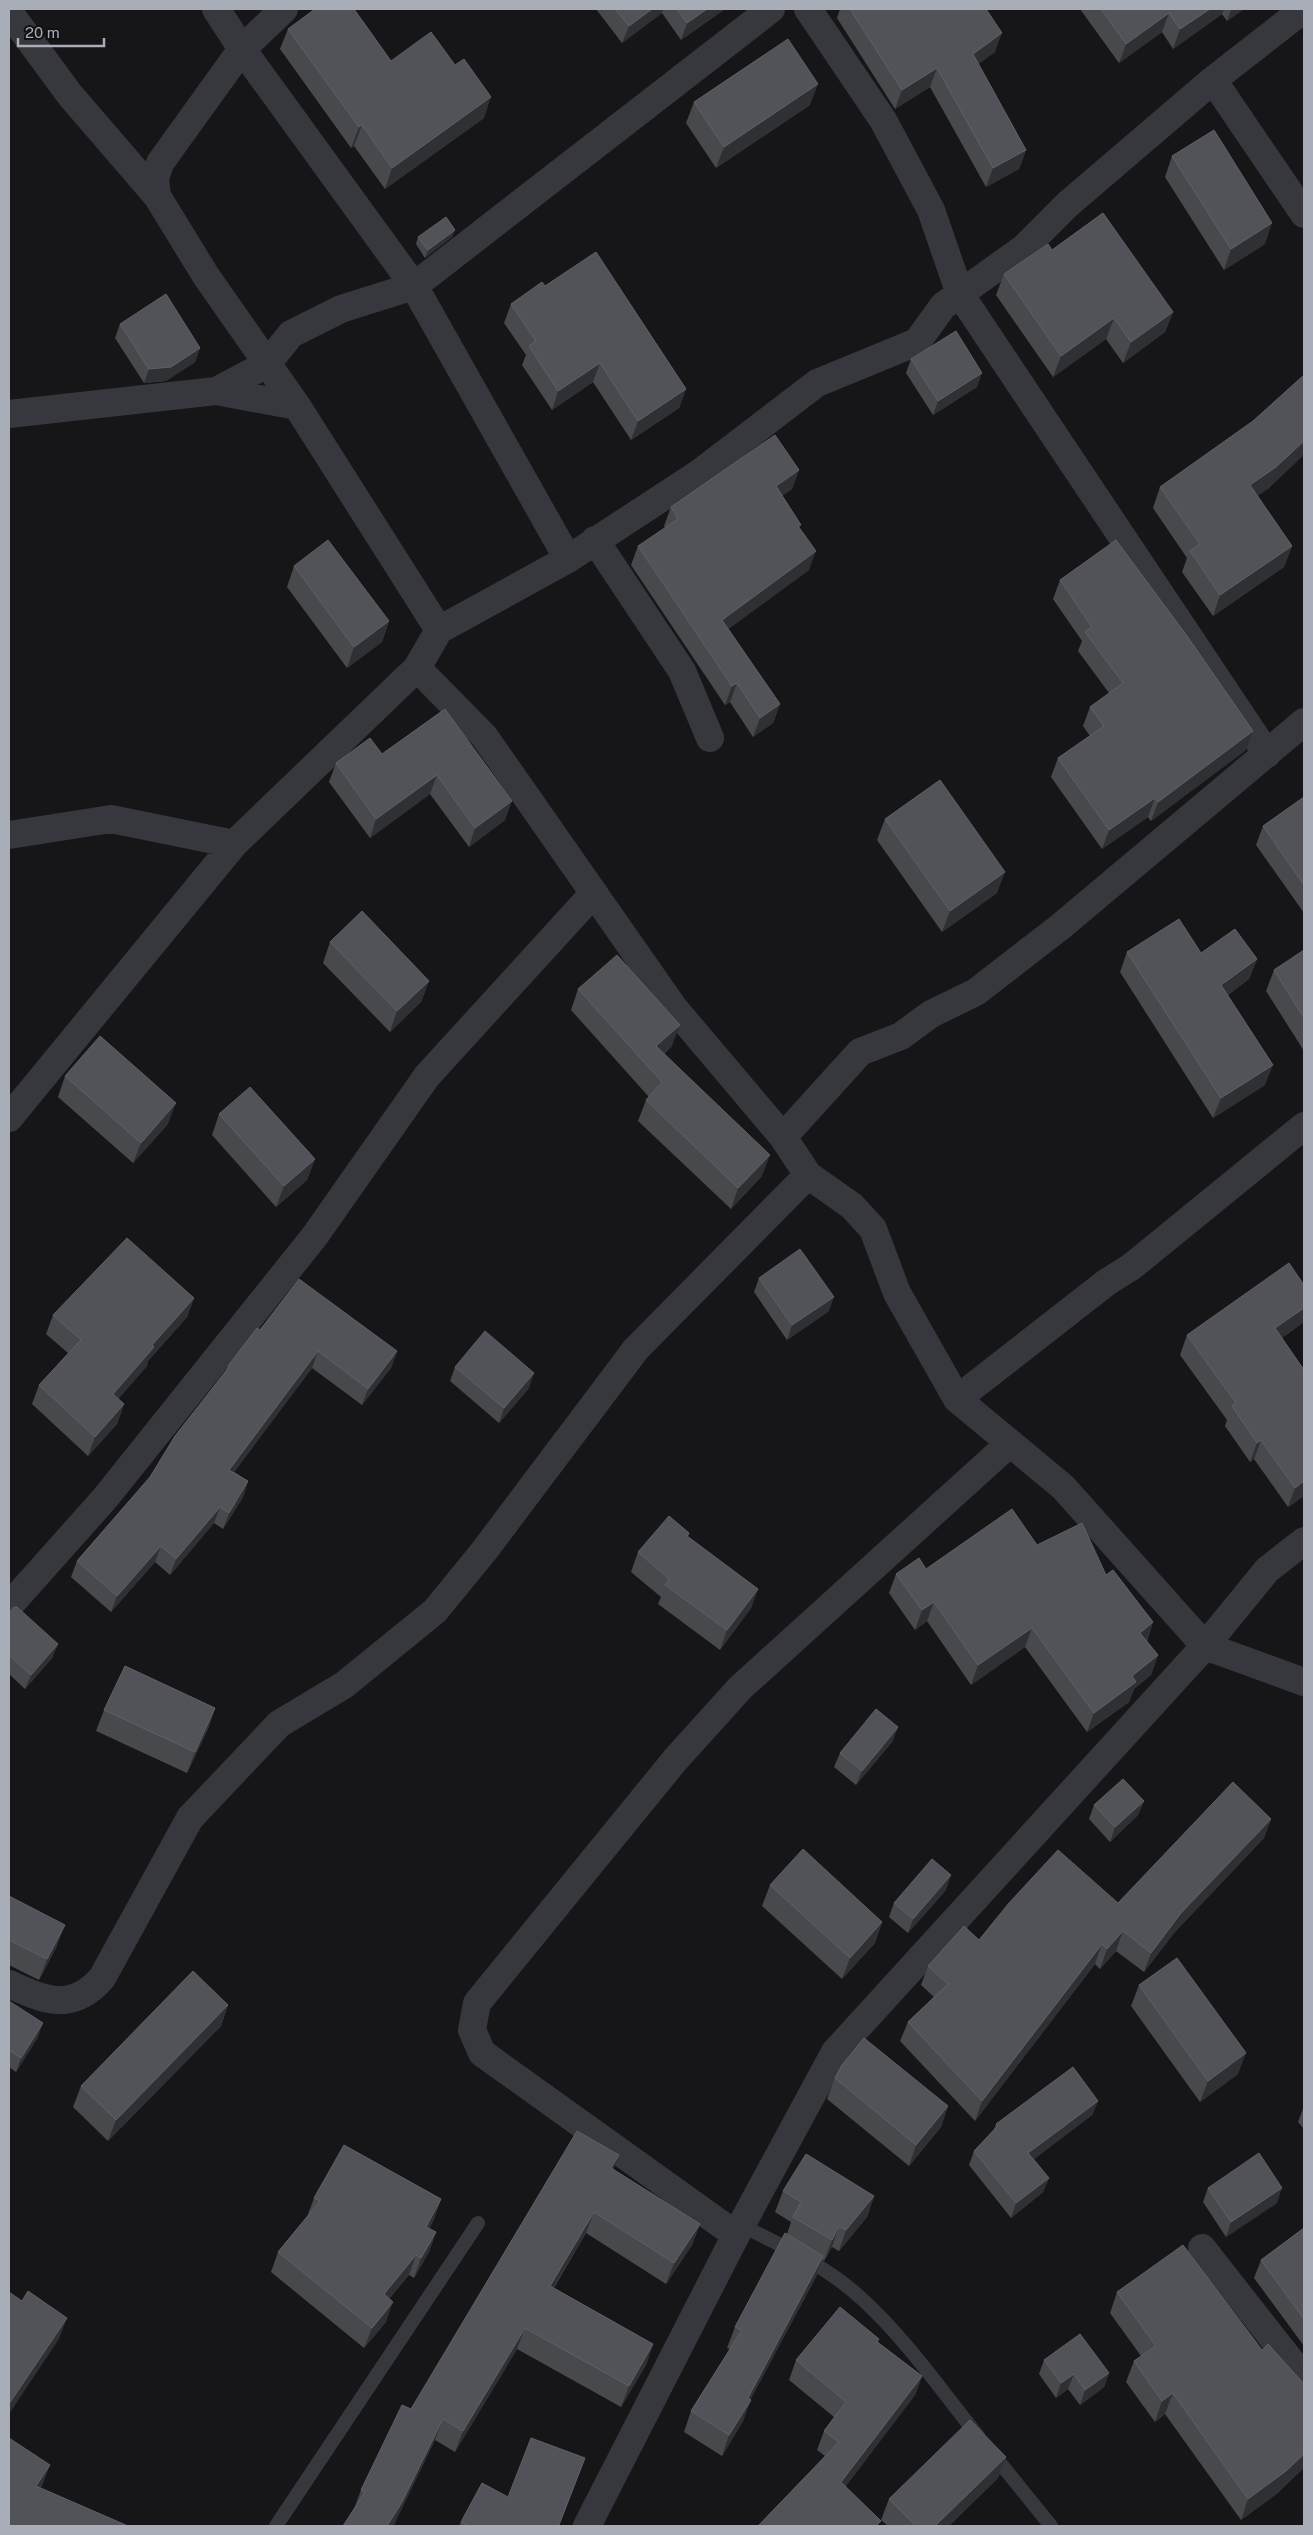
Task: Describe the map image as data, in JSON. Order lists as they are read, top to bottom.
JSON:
{
  "scale_bar": "20 m"
}
